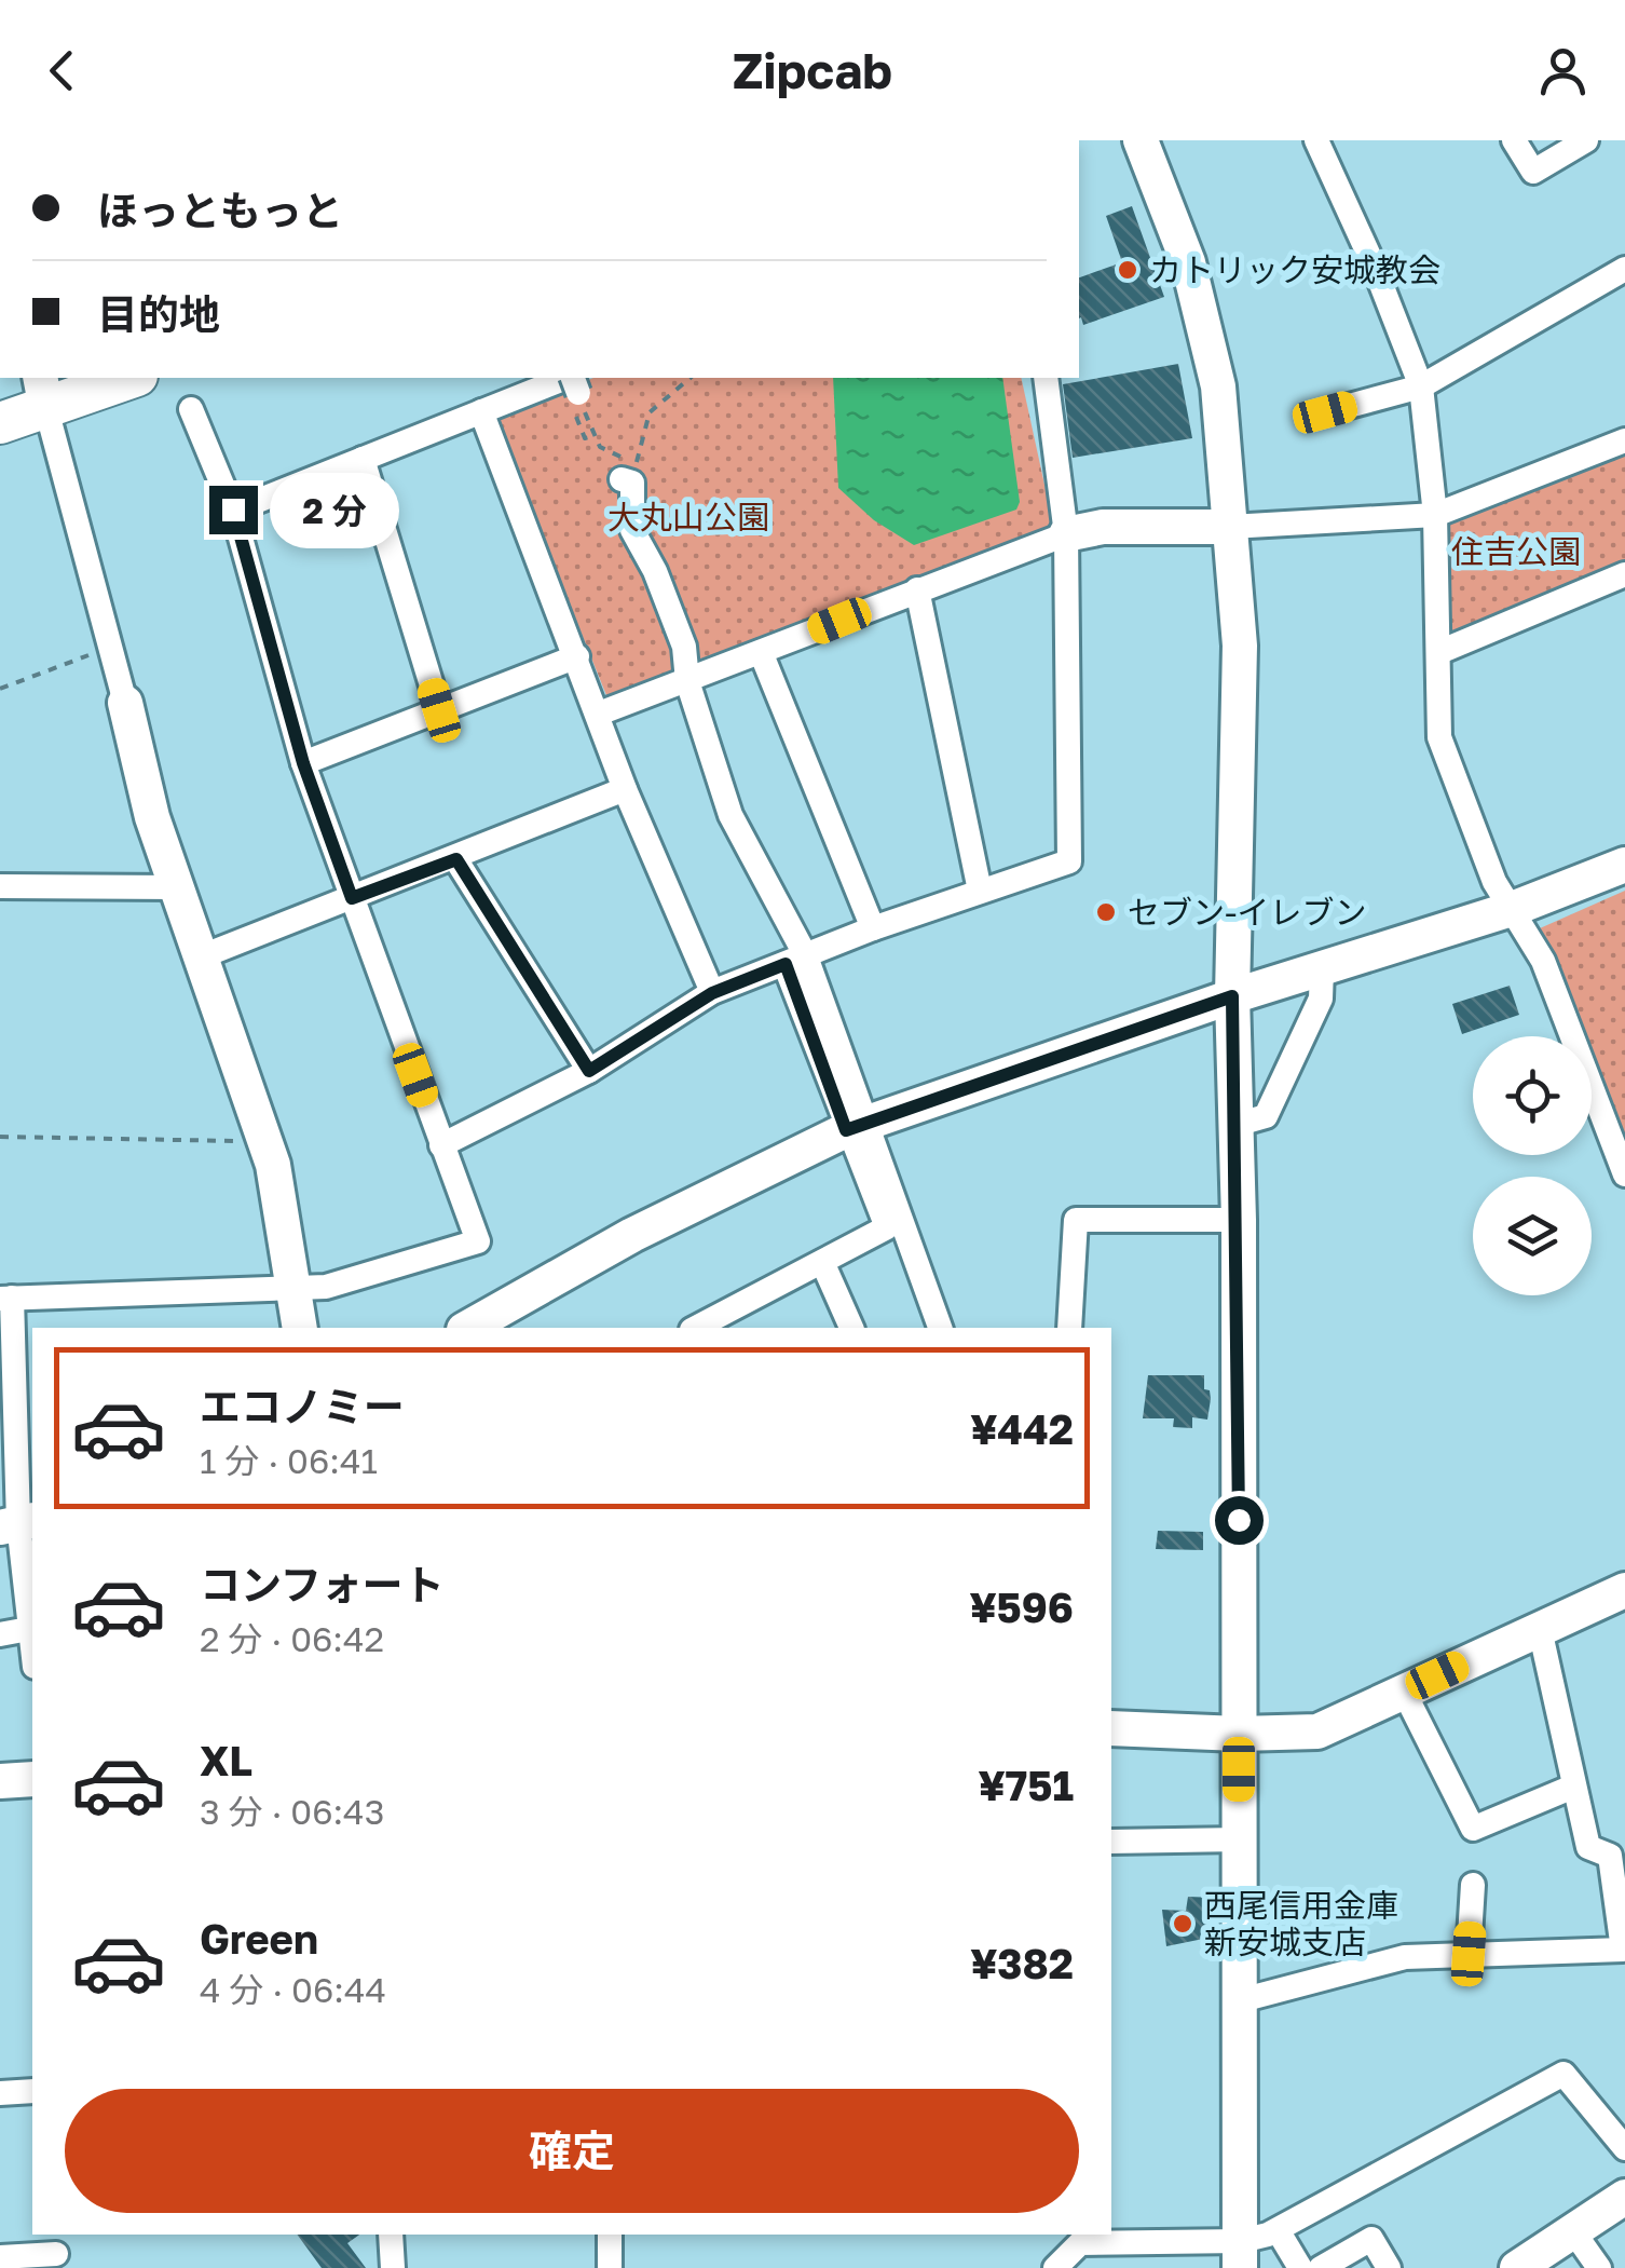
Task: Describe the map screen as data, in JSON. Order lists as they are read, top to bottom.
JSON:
{
  "parks": ["大丸山公園", "住吉公園"],
  "places": ["カトリック安城教会", "セブン-イレブン", "西尾信用金庫 新安城支店"],
  "page": {
    "header": "Zipcab",
    "banner": ["ほっともっと", "目的地"],
    "bubble": "2 分",
    "list": [
      {
        "name": "エコノミー",
        "note": "1 分 · 06:41",
        "value": "¥442"
      },
      {
        "name": "コンフォート",
        "note": "2 分 · 06:42",
        "value": "¥596"
      },
      {
        "name": "XL",
        "note": "3 分 · 06:43",
        "value": "¥751"
      },
      {
        "name": "Green",
        "note": "4 分 · 06:44",
        "value": "¥382"
      }
    ],
    "buttons": "確定"
  }
}
